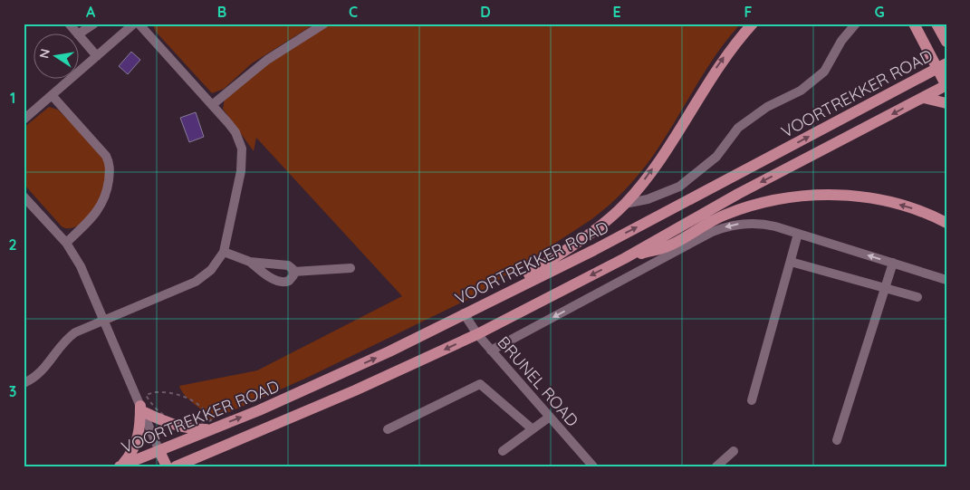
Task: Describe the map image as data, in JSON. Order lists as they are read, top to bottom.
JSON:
{
  "streets": {
    "main road": ["VOORTREKKER ROAD"],
    "street": ["BRUNEL ROAD"]
  },
  "crossings": [
    ["VOORTREKKER ROAD", "BRUNEL ROAD"]
  ],
  "north": "left",
  "grid": {
    "columns": [
      "A",
      "B",
      "C",
      "D",
      "E",
      "F",
      "G"
    ],
    "rows": ["1", "2", "3"]
  }
}
